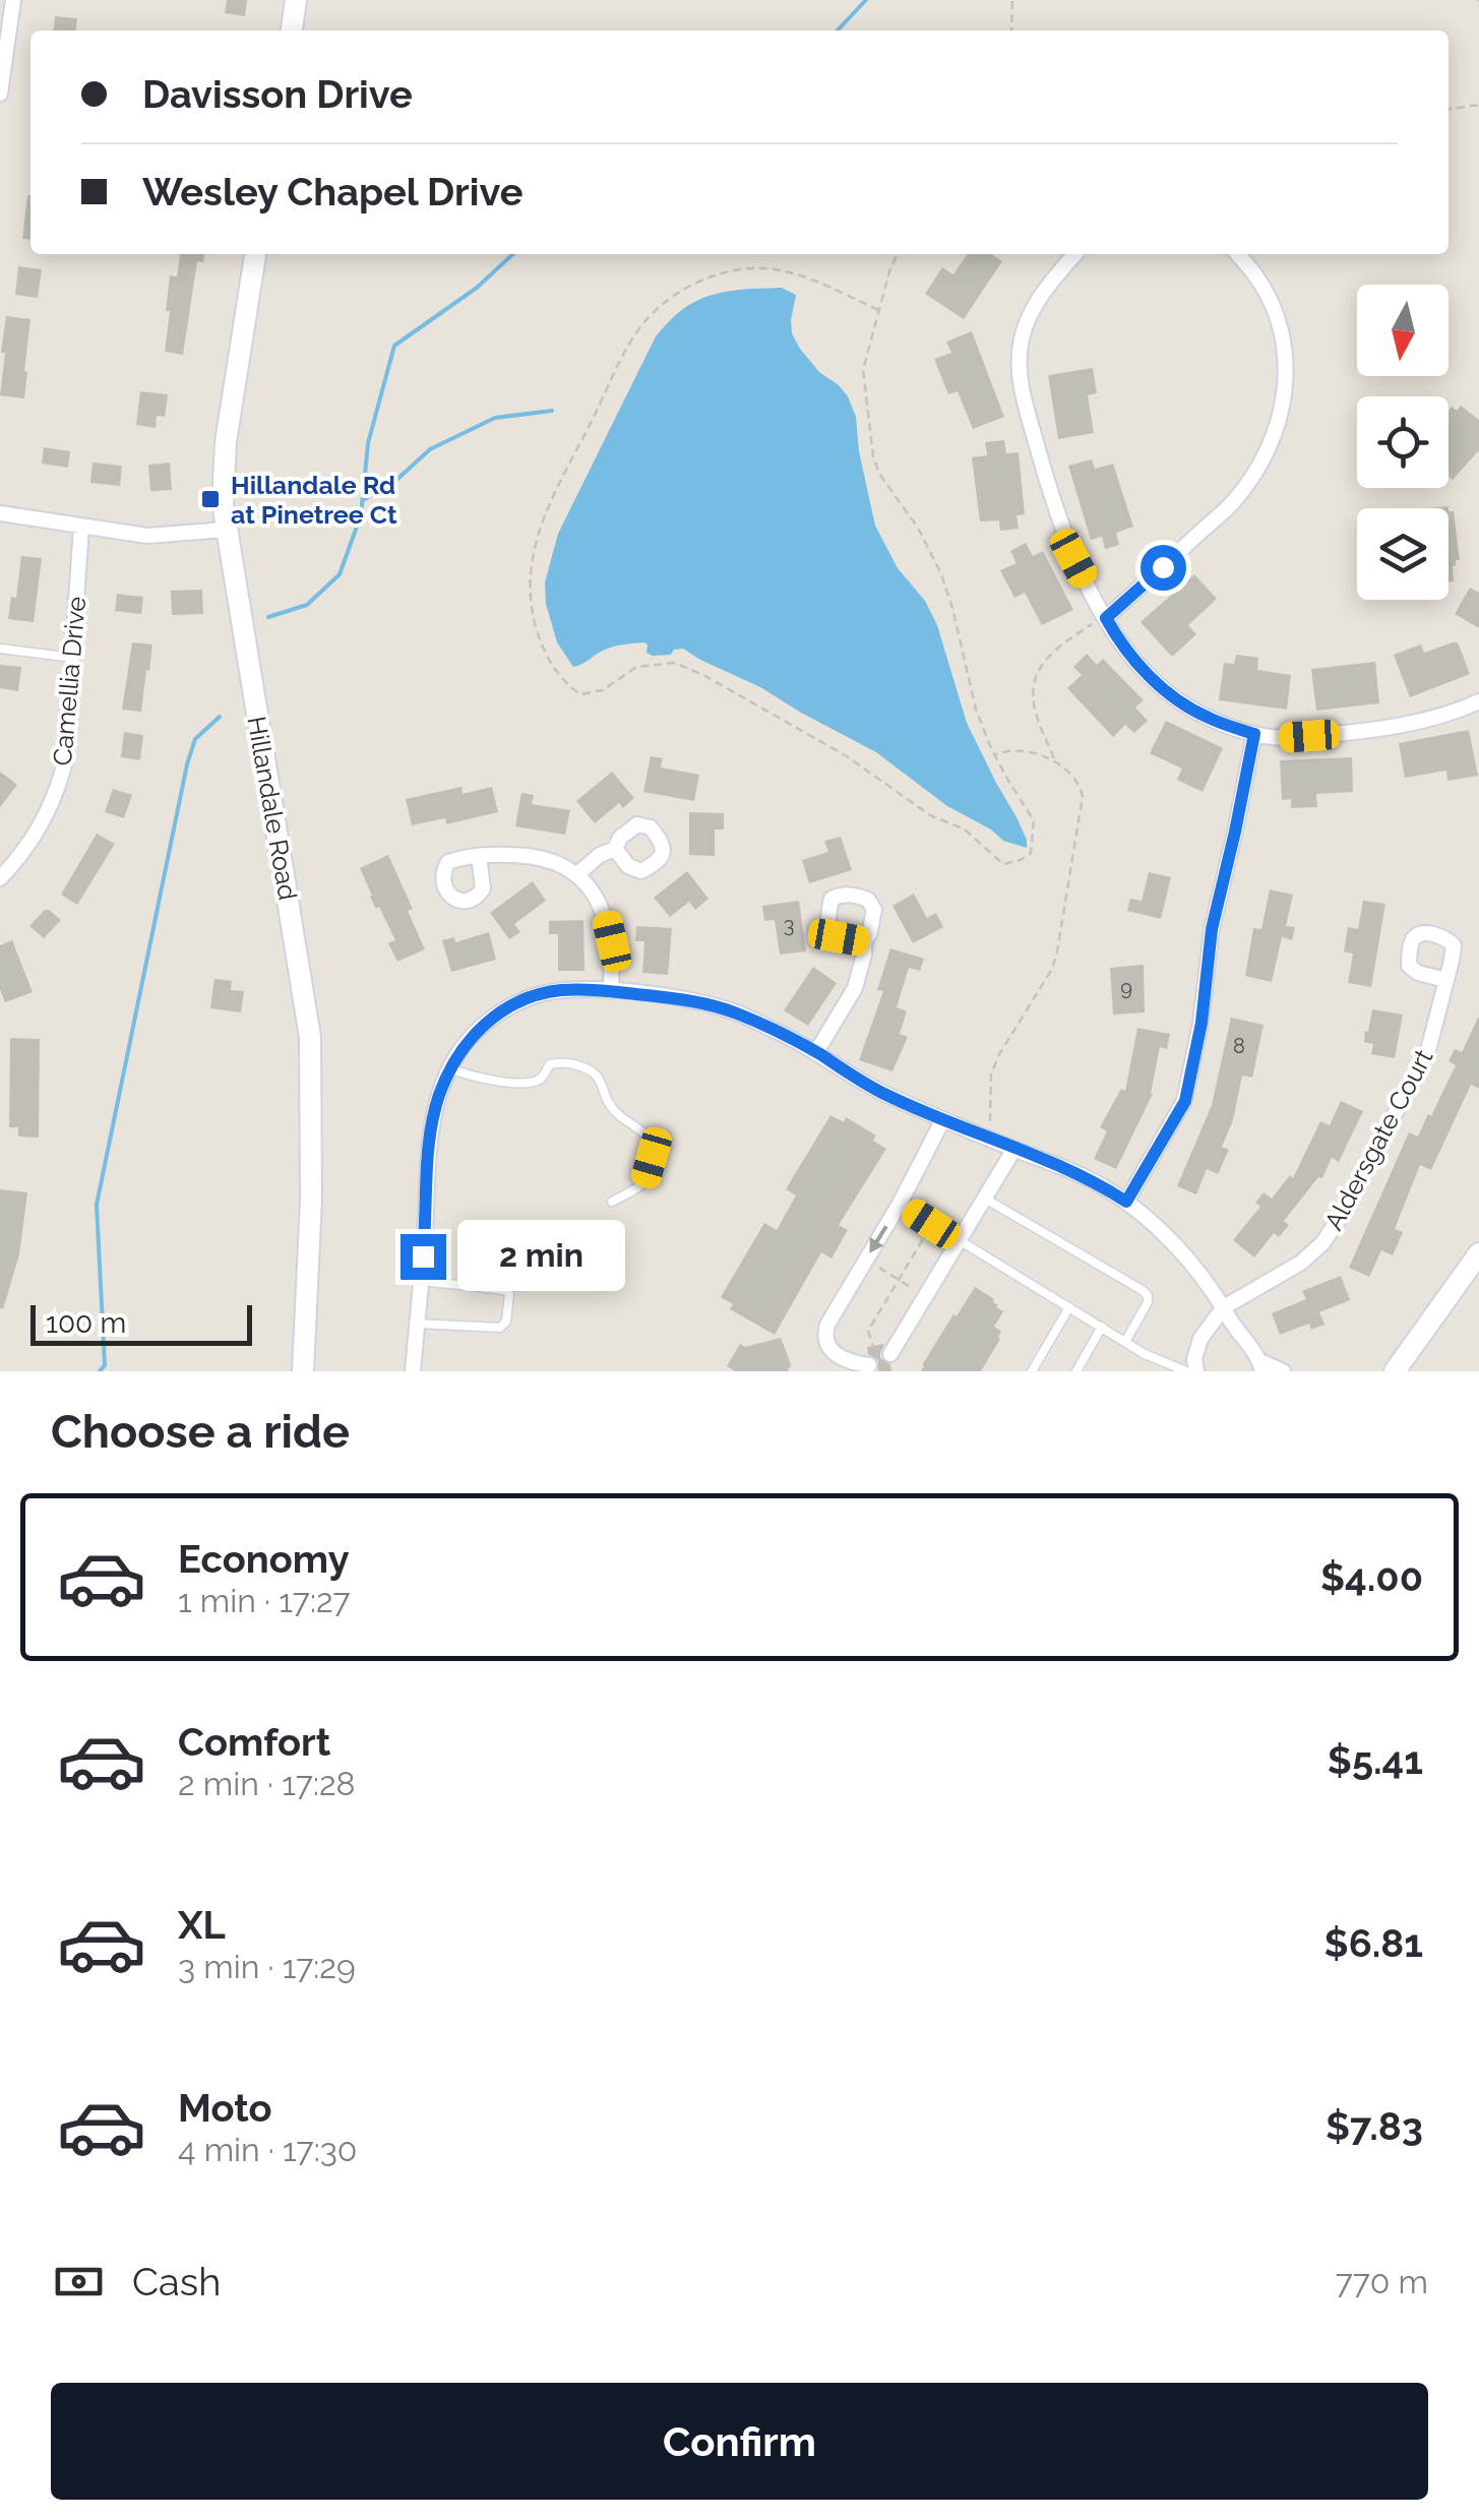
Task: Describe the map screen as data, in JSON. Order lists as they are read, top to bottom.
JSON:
{
  "streets": {
    "street": ["Camellia Drive", "Hillandale Road", "Aldersgate Court"]
  },
  "places": {
    "transit": ["Hillandale Rd at Pinetree Ct"]
  },
  "house_numbers": ["3", "9", "8"],
  "scale_bar": "100 m",
  "north": "bottom",
  "page": {
    "banner": ["Davisson Drive", "Wesley Chapel Drive"],
    "bubble": "2 min",
    "scale": "100 m",
    "heading": "Choose a ride",
    "list": [
      {
        "name": "Economy",
        "note": "1 min · 17:27",
        "value": "$4.00"
      },
      {
        "name": "Comfort",
        "note": "2 min · 17:28",
        "value": "$5.41"
      },
      {
        "name": "XL",
        "note": "3 min · 17:29",
        "value": "$6.81"
      },
      {
        "name": "Moto",
        "note": "4 min · 17:30",
        "value": "$7.83"
      }
    ],
    "pay": ["Cash", "770 m"],
    "buttons": "Confirm"
  }
}
